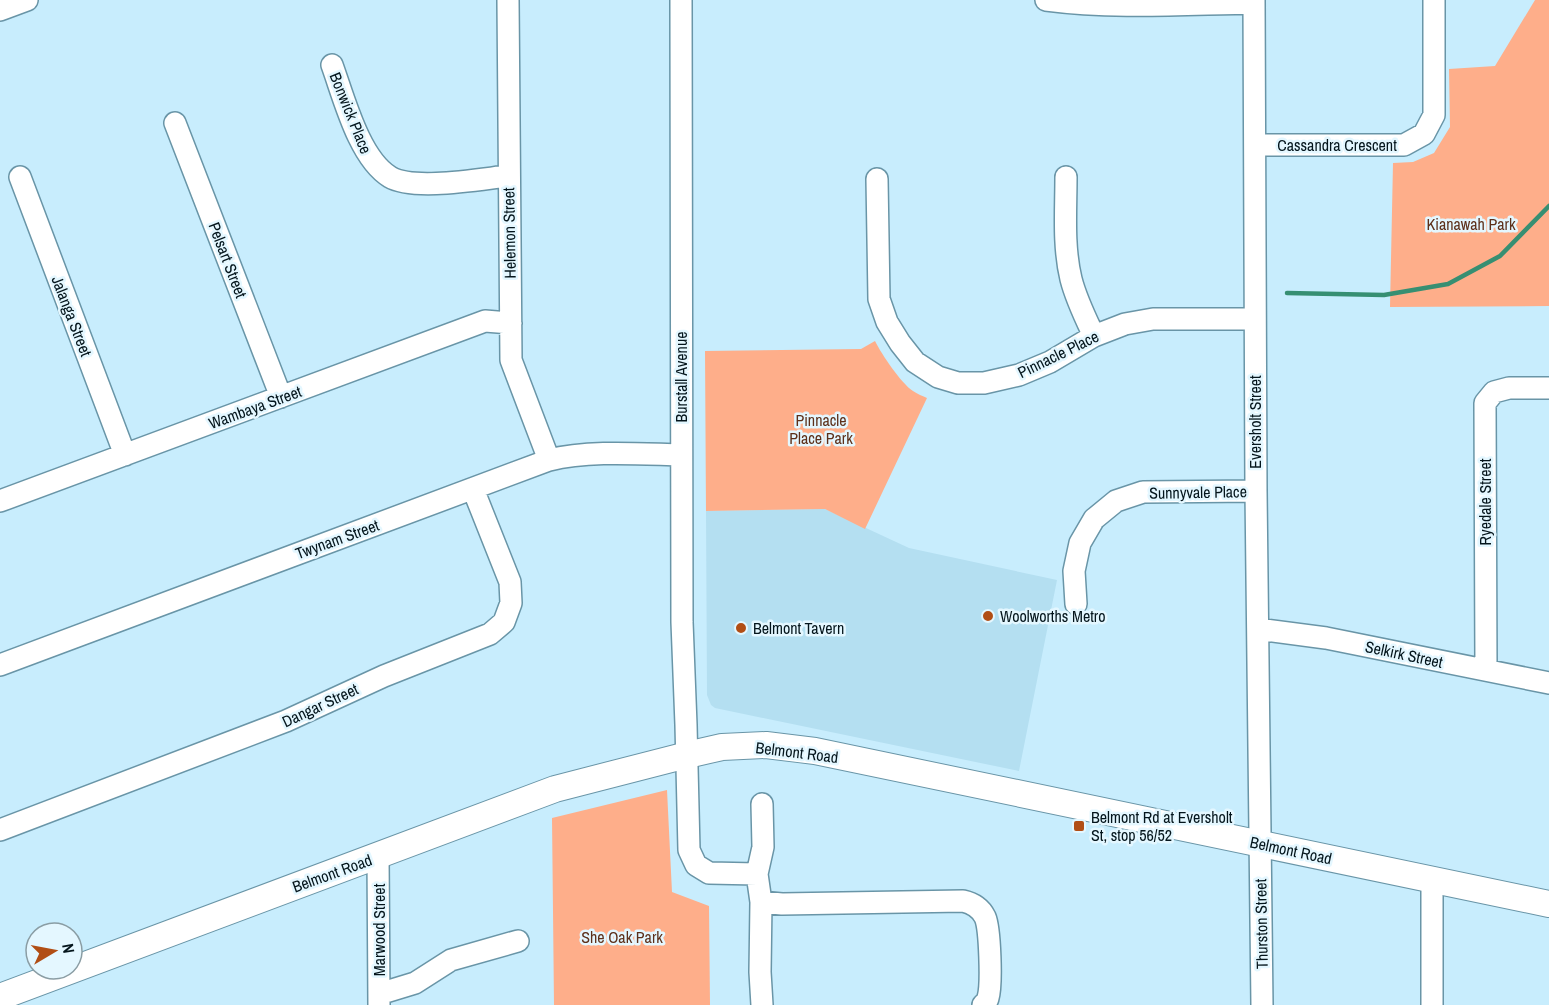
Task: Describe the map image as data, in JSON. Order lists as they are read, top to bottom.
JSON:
{
  "streets": {
    "main road": ["Belmont Road"],
    "street": [
      "Bonwick Place",
      "Cassandra Crescent",
      "Helemon Street",
      "Pelsart Street",
      "Jalanga Street",
      "Pinnacle Place",
      "Burstall Avenue",
      "Wambaya Street",
      "Eversholt Street",
      "Sunnyvale Place",
      "Ryedale Street",
      "Twynam Street",
      "Selkirk Street",
      "Dangar Street",
      "Thurston Street",
      "Marwood Street"
    ]
  },
  "crossings": [
    ["Bonwick Place", "Helemon Street"],
    ["Cassandra Crescent", "Eversholt Street"],
    ["Helemon Street", "Wambaya Street"],
    ["Helemon Street", "Twynam Street"],
    ["Pelsart Street", "Wambaya Street"],
    ["Jalanga Street", "Wambaya Street"],
    ["Pinnacle Place", "Eversholt Street"],
    ["Burstall Avenue", "Twynam Street"],
    ["Burstall Avenue", "Belmont Road"],
    ["Eversholt Street", "Sunnyvale Place"],
    ["Eversholt Street", "Selkirk Street"],
    ["Eversholt Street", "Belmont Road"],
    ["Eversholt Street", "Thurston Street"],
    ["Ryedale Street", "Selkirk Street"],
    ["Twynam Street", "Dangar Street"],
    ["Belmont Road", "Thurston Street"],
    ["Belmont Road", "Marwood Street"]
  ],
  "parks": ["Kianawah Park", "Pinnacle Place Park", "She Oak Park"],
  "places": {
    "other": ["Woolworths Metro", "Belmont Tavern"],
    "transit": ["Belmont Rd at Eversholt St, stop 56/52"]
  },
  "north": "right"
}
